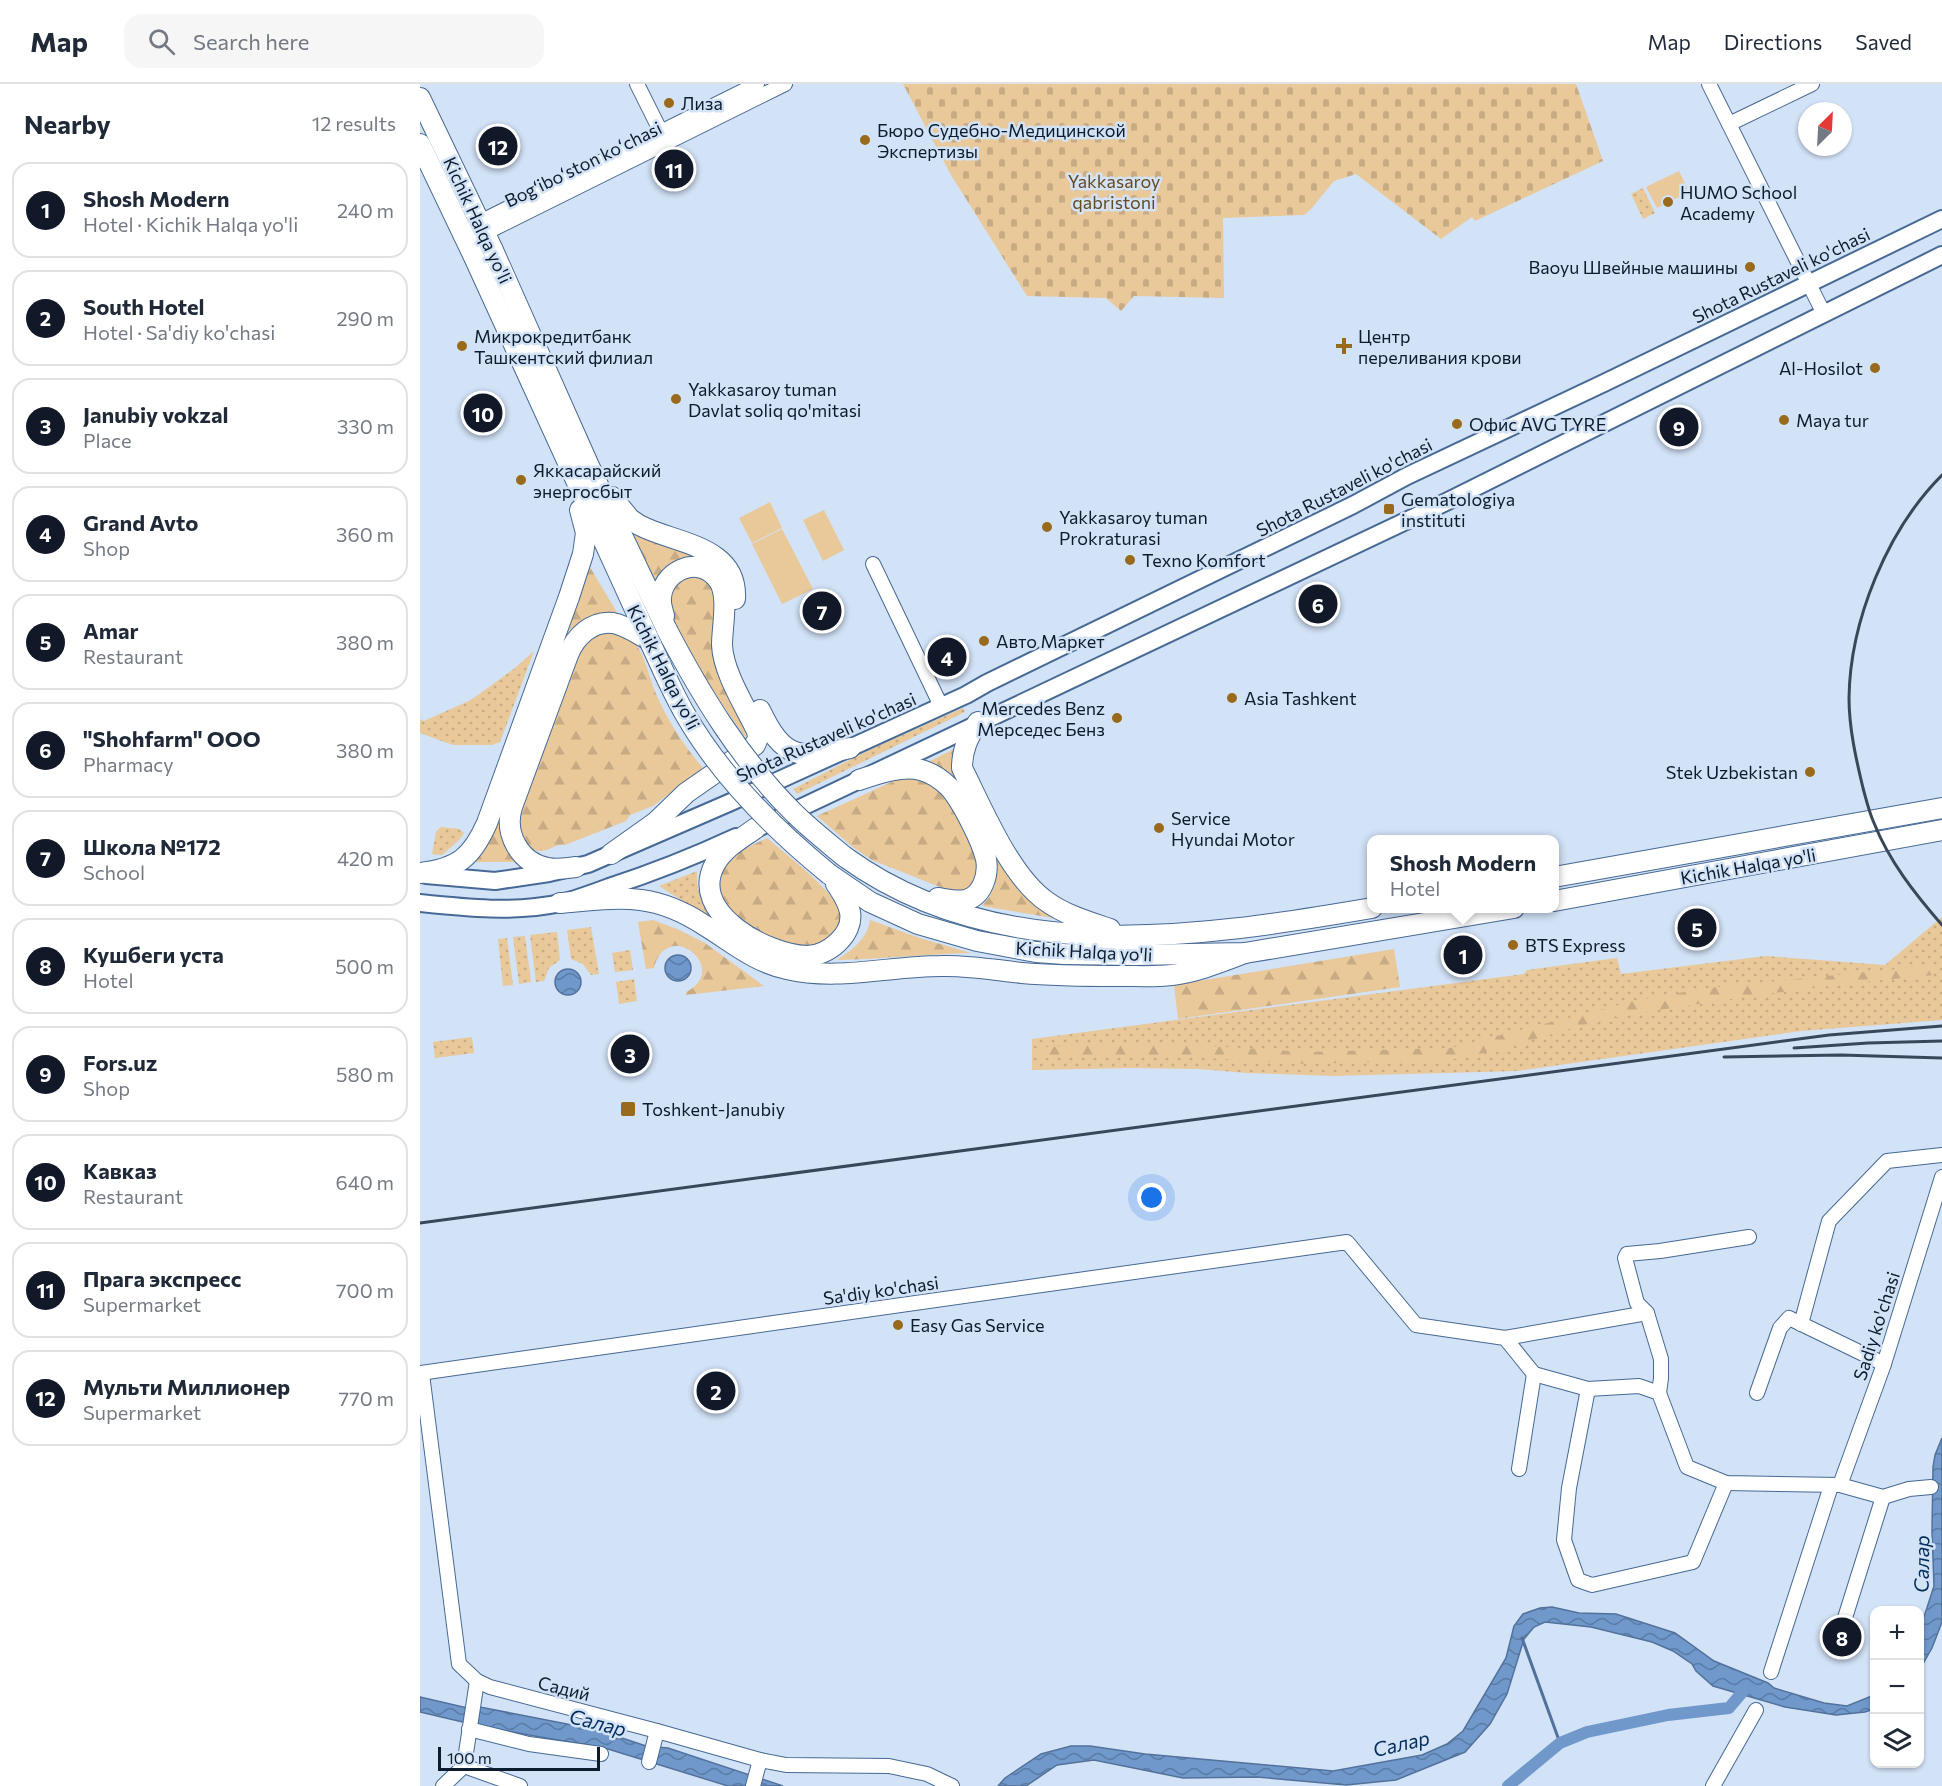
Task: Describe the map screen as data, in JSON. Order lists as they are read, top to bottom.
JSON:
{
  "streets": {
    "highway": ["Kichik Halqa yo'li"],
    "main road": ["Shota Rustaveli ko'chasi"],
    "street": [
      "Bogʻiboʻston koʻchasi",
      "Sa'diy ko'chasi",
      "Sadiy ko'chasi",
      "Садий"
    ]
  },
  "crossings": [
    ["Bogʻiboʻston koʻchasi", "Kichik Halqa yo'li"],
    ["Sa'diy ko'chasi", "Садий"]
  ],
  "water": ["Салар"],
  "parks": ["Yakkasaroy qabristoni"],
  "places": {
    "other": [
      "Лиза",
      "Бюро Судебно-Медицинской Экспертизы",
      "HUMO School Academy",
      "Baoyu Швейные машины",
      "Микрокредитбанк Ташкентский филиал",
      "Al-Hosilot",
      "Yakkasaroy tuman Davlat soliq qo'mitasi",
      "Maya tur",
      "Офис AVG TYRE",
      "Яккасарайский энергосбыт",
      "Yakkasaroy tuman Prokraturasi",
      "Texno Komfort",
      "Авто Маркет",
      "Asia Tashkent",
      "Mercedes Benz Мерседес Бенз",
      "Stek Uzbekistan",
      "Service Hyundai Motor",
      "BTS Express",
      "Easy Gas Service"
    ],
    "health": ["Центр переливания крови"],
    "transit": ["Gematologiya instituti", "Toshkent-Janubiy"]
  },
  "scale_bar": "100 m",
  "north": "top right",
  "page": {
    "header": "Map",
    "search": "Search here",
    "nav": ["Map", "Directions", "Saved"],
    "heading": ["Nearby", "12 results"],
    "pins": [
      "12",
      "11",
      "10",
      "9",
      "6",
      "7",
      "4",
      "5",
      "1",
      "3",
      "2",
      "8"
    ],
    "list": [
      {
        "mark": "1",
        "name": "Shosh Modern",
        "note": "Hotel · Kichik Halqa yo'li",
        "value": "240 m"
      },
      {
        "mark": "2",
        "name": "South Hotel",
        "note": "Hotel · Sa'diy ko'chasi",
        "value": "290 m"
      },
      {
        "mark": "3",
        "name": "Janubiy vokzal",
        "note": "Place",
        "value": "330 m"
      },
      {
        "mark": "4",
        "name": "Grand Avto",
        "note": "Shop",
        "value": "360 m"
      },
      {
        "mark": "5",
        "name": "Amar",
        "note": "Restaurant",
        "value": "380 m"
      },
      {
        "mark": "6",
        "name": "\"Shohfarm\" OOO",
        "note": "Pharmacy",
        "value": "380 m"
      },
      {
        "mark": "7",
        "name": "Школа №172",
        "note": "School",
        "value": "420 m"
      },
      {
        "mark": "8",
        "name": "Кушбеги уста",
        "note": "Hotel",
        "value": "500 m"
      },
      {
        "mark": "9",
        "name": "Fors.uz",
        "note": "Shop",
        "value": "580 m"
      },
      {
        "mark": "10",
        "name": "Кавказ",
        "note": "Restaurant",
        "value": "640 m"
      },
      {
        "mark": "11",
        "name": "Прага экспресс",
        "note": "Supermarket",
        "value": "700 m"
      },
      {
        "mark": "12",
        "name": "Мульти Миллионер",
        "note": "Supermarket",
        "value": "770 m"
      }
    ],
    "popup": ["Shosh Modern", "Hotel"],
    "map_buttons": ["+", "−"],
    "scale": "100 m"
  }
}
